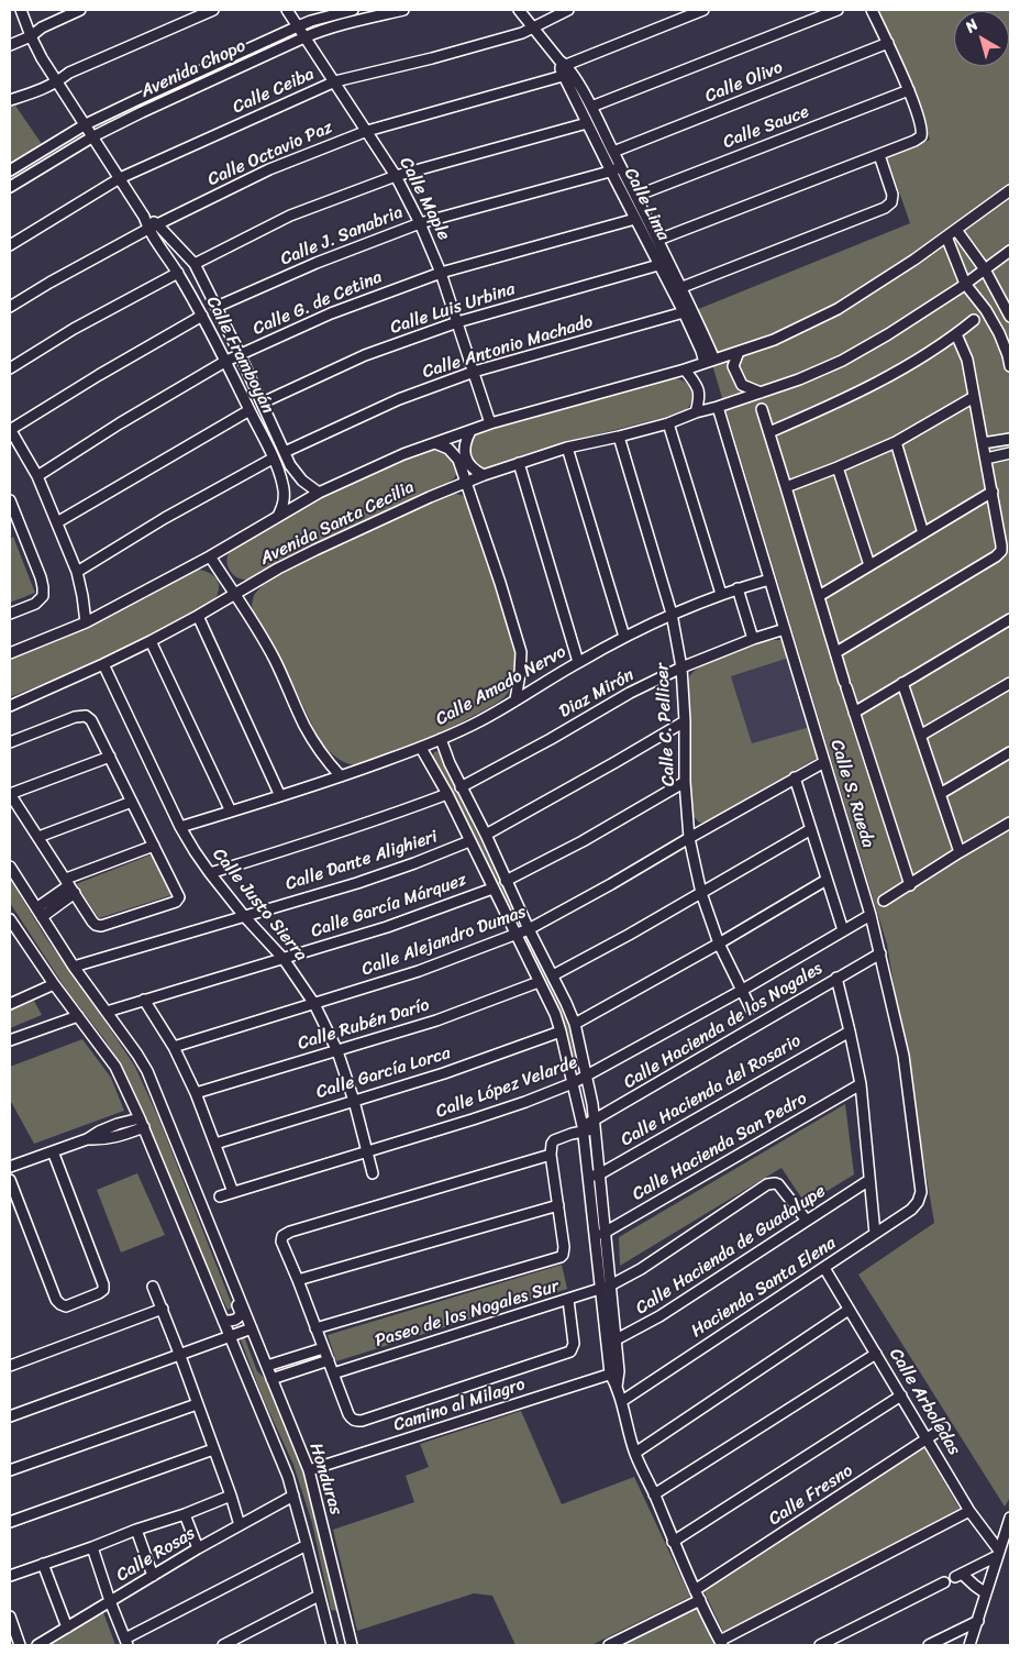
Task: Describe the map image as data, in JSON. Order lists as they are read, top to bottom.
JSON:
{
  "streets": {
    "street": [
      "Avenida Chopo",
      "Calle Olivo",
      "Calle Ceiba",
      "Calle Sauce",
      "Calle Octavio Paz",
      "Calle Maple",
      "Calle Lima",
      "Calle J. Sanabria",
      "Calle G. de Cetina",
      "Calle Luis Urbina",
      "Calle Antonio Machado",
      "Calle Framboyán",
      "Avenida Santa Cecilia",
      "Calle Amado Nervo",
      "Diaz Mirón",
      "Calle C. Pellicer",
      "Calle S. Rueda",
      "Calle Dante Alighieri",
      "Calle Justo Sierra",
      "Calle García Márquez",
      "Calle Alejandro Dumas",
      "Calle Rubén Darío",
      "Calle Hacienda de los Nogales",
      "Calle García Lorca",
      "Calle López Velarde",
      "Calle Hacienda del Rosario",
      "Calle Hacienda San Pedro",
      "Calle Hacienda de Guadalupe",
      "Hacienda Santa Elena",
      "Paseo de los Nogales Sur",
      "Calle Arboledas",
      "Camino al Milagro",
      "Honduras",
      "Calle Fresno",
      "Calle Rosas"
    ]
  },
  "crossings": [
    ["Avenida Chopo", "Calle Maple"],
    ["Avenida Chopo", "Calle Framboyán"],
    ["Calle Olivo", "Calle Lima"],
    ["Calle Ceiba", "Calle Maple"],
    ["Calle Ceiba", "Calle Lima"],
    ["Calle Ceiba", "Calle Framboyán"],
    ["Calle Sauce", "Calle Lima"],
    ["Calle Octavio Paz", "Calle Maple"],
    ["Calle Octavio Paz", "Calle Lima"],
    ["Calle Octavio Paz", "Calle Framboyán"],
    ["Calle Maple", "Calle J. Sanabria"],
    ["Calle Maple", "Calle G. de Cetina"],
    ["Calle Maple", "Calle Luis Urbina"],
    ["Calle Maple", "Calle Antonio Machado"],
    ["Calle Maple", "Avenida Santa Cecilia"],
    ["Calle Lima", "Calle J. Sanabria"],
    ["Calle Lima", "Calle G. de Cetina"],
    ["Calle Lima", "Calle Luis Urbina"],
    ["Calle Lima", "Calle Antonio Machado"],
    ["Calle Lima", "Avenida Santa Cecilia"],
    ["Calle J. Sanabria", "Calle Framboyán"],
    ["Calle G. de Cetina", "Calle Framboyán"],
    ["Calle Luis Urbina", "Calle Framboyán"],
    ["Calle Antonio Machado", "Calle Framboyán"],
    ["Calle Framboyán", "Avenida Santa Cecilia"],
    ["Avenida Santa Cecilia", "Calle C. Pellicer"],
    ["Avenida Santa Cecilia", "Calle S. Rueda"],
    ["Avenida Santa Cecilia", "Calle Justo Sierra"],
    ["Calle Amado Nervo", "Calle C. Pellicer"],
    ["Calle Amado Nervo", "Calle S. Rueda"],
    ["Calle Amado Nervo", "Calle Justo Sierra"],
    ["Diaz Mirón", "Calle C. Pellicer"],
    ["Diaz Mirón", "Calle S. Rueda"],
    ["Calle C. Pellicer", "Calle Alejandro Dumas"],
    ["Calle C. Pellicer", "Calle López Velarde"],
    ["Calle S. Rueda", "Calle Alejandro Dumas"],
    ["Calle S. Rueda", "Calle Hacienda de los Nogales"],
    ["Calle S. Rueda", "Calle López Velarde"],
    ["Calle S. Rueda", "Hacienda Santa Elena"],
    ["Calle Dante Alighieri", "Calle Justo Sierra"],
    ["Calle Justo Sierra", "Calle García Márquez"],
    ["Calle Justo Sierra", "Calle Alejandro Dumas"],
    ["Calle Justo Sierra", "Calle Rubén Darío"],
    ["Calle Justo Sierra", "Calle García Lorca"],
    ["Calle Justo Sierra", "Calle López Velarde"],
    ["Calle Hacienda de Guadalupe", "Paseo de los Nogales Sur"],
    ["Hacienda Santa Elena", "Calle Arboledas"],
    ["Calle Arboledas", "Calle Fresno"],
    ["Camino al Milagro", "Honduras"],
    ["Honduras", "Calle Rosas"]
  ],
  "north": "top left"
}
